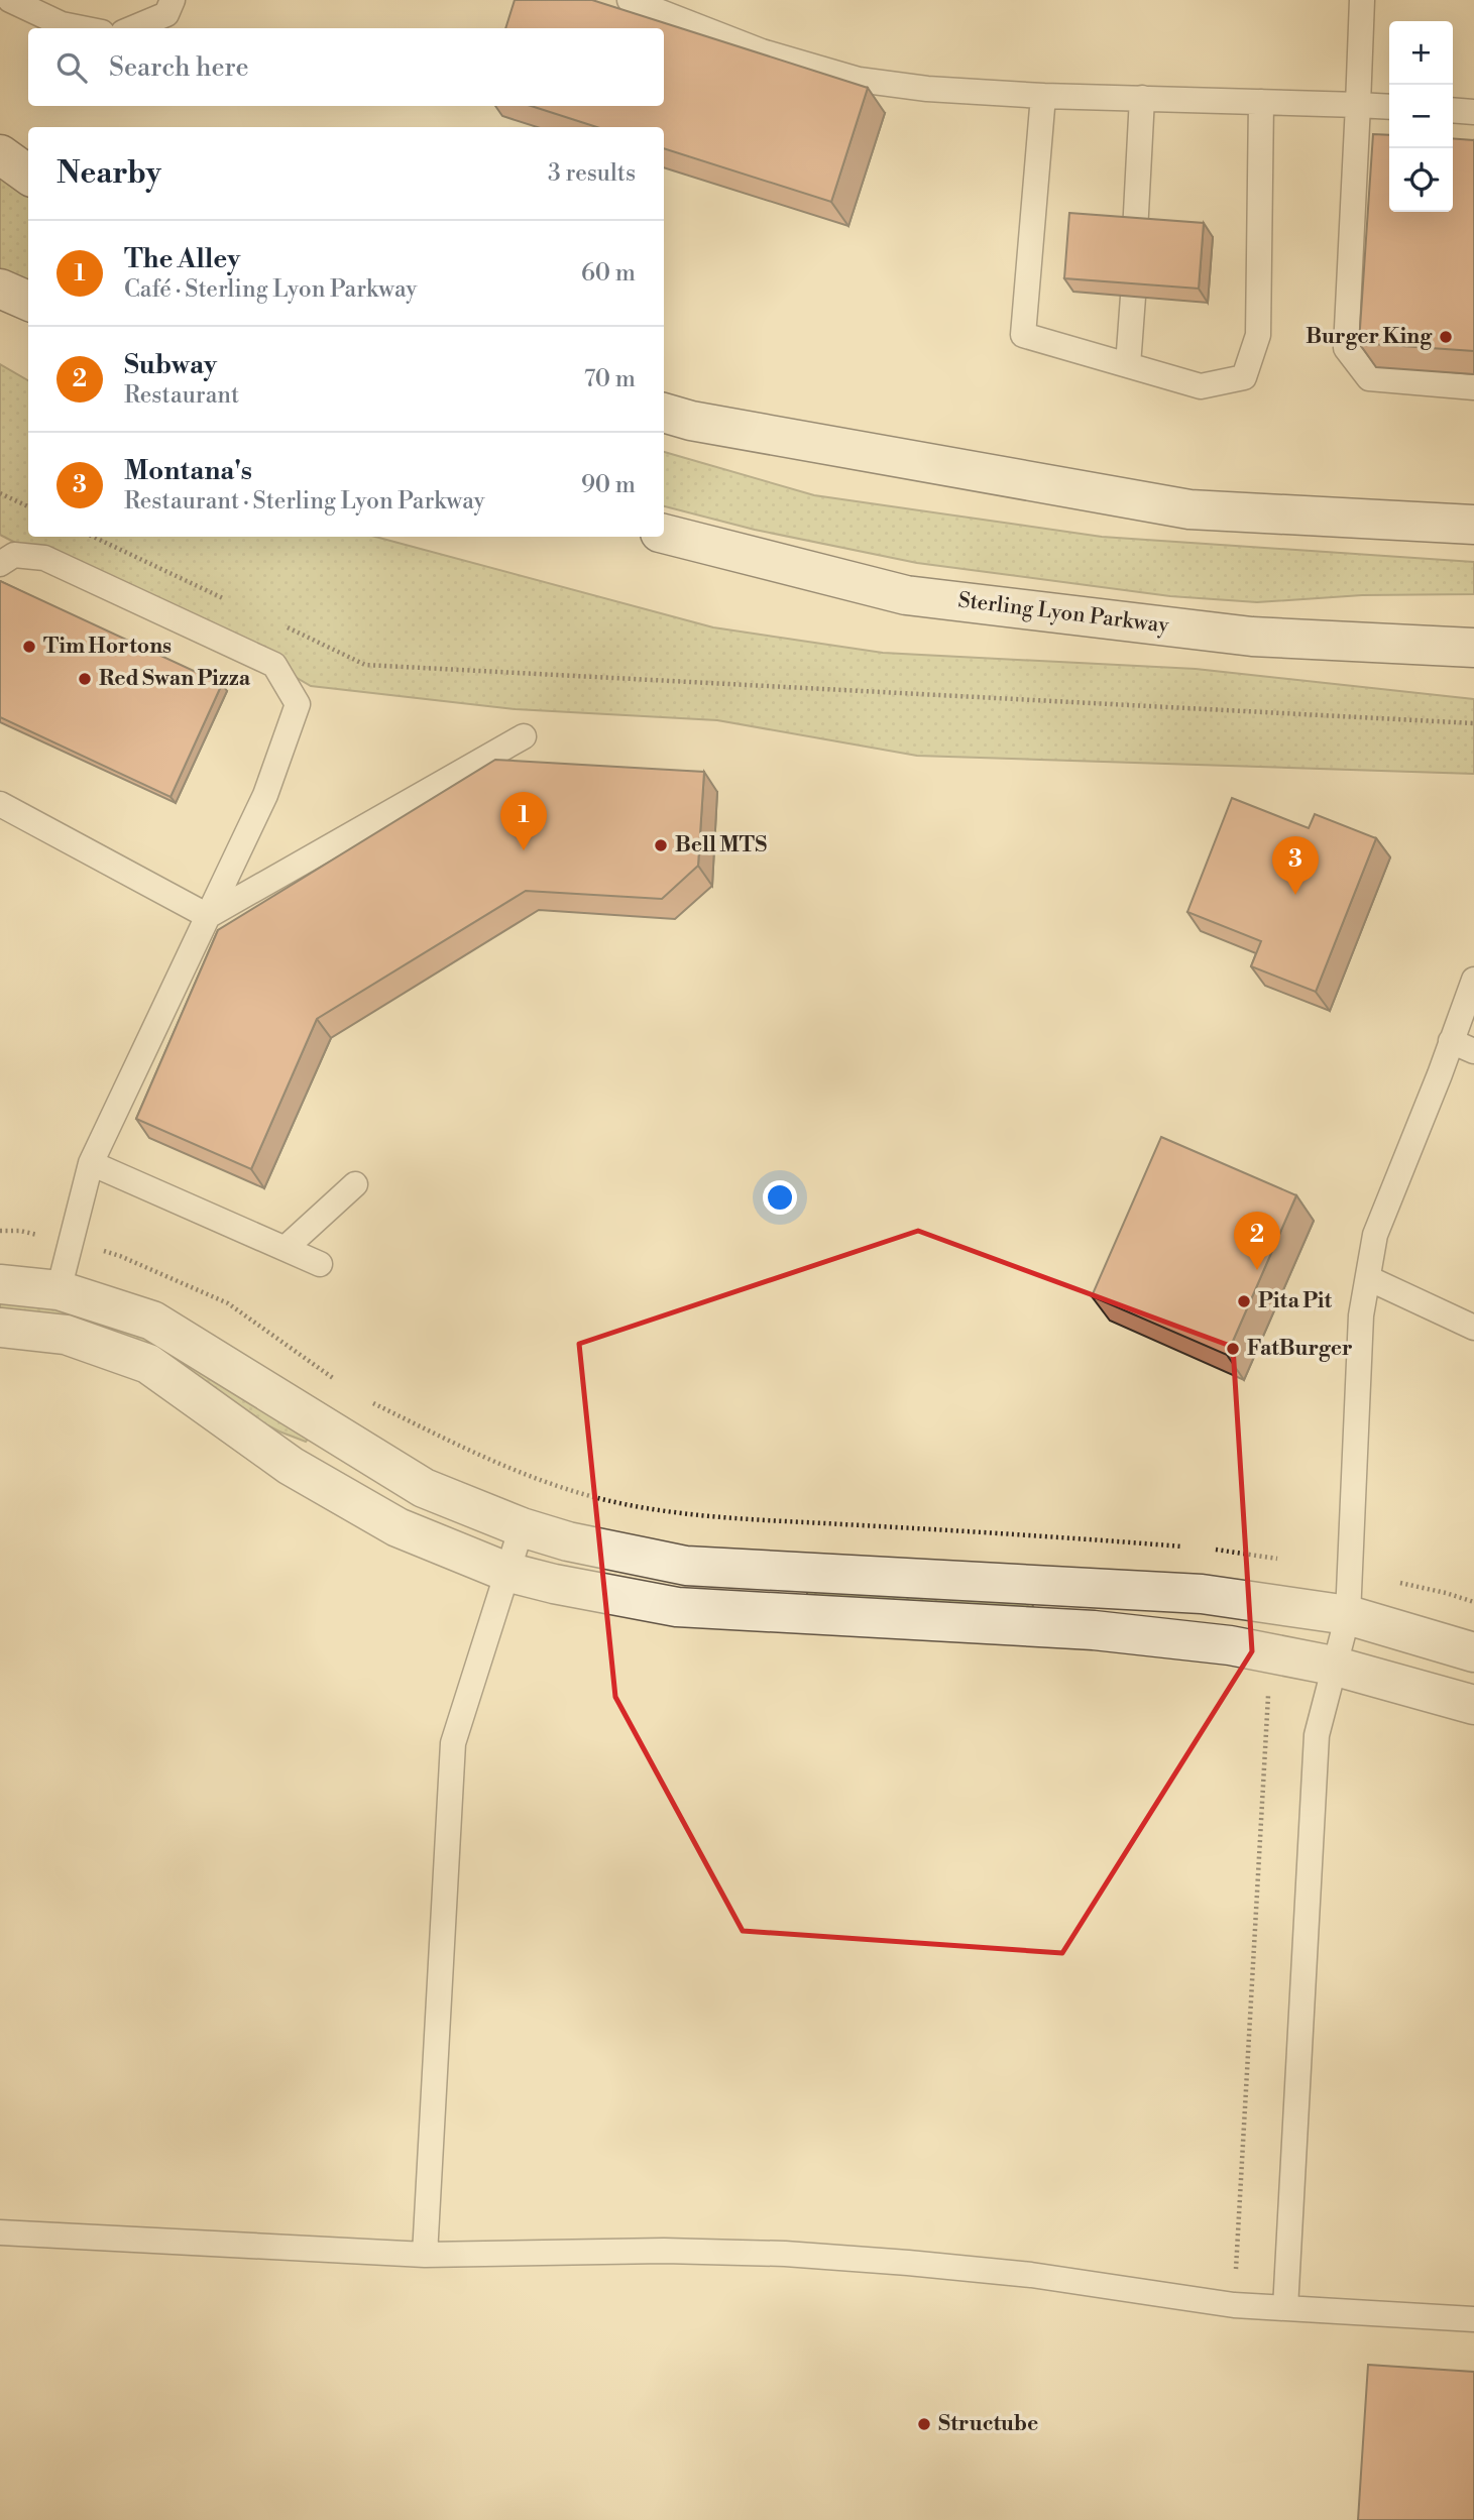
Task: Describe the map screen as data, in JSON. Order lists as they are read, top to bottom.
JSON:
{
  "streets": {
    "street": ["Sterling Lyon Parkway"]
  },
  "places": [
    "Burger King",
    "Tim Hortons",
    "Red Swan Pizza",
    "Bell MTS",
    "Pita Pit",
    "FatBurger",
    "Structube"
  ],
  "page": {
    "map_buttons": ["+", "−"],
    "search": "Search here",
    "heading": ["Nearby", "3 results"],
    "list": [
      {
        "mark": "1",
        "name": "The Alley",
        "note": "Café · Sterling Lyon Parkway",
        "value": "60 m"
      },
      {
        "mark": "2",
        "name": "Subway",
        "note": "Restaurant",
        "value": "70 m"
      },
      {
        "mark": "3",
        "name": "Montana's",
        "note": "Restaurant · Sterling Lyon Parkway",
        "value": "90 m"
      }
    ],
    "pins": ["1", "3", "2"]
  }
}
